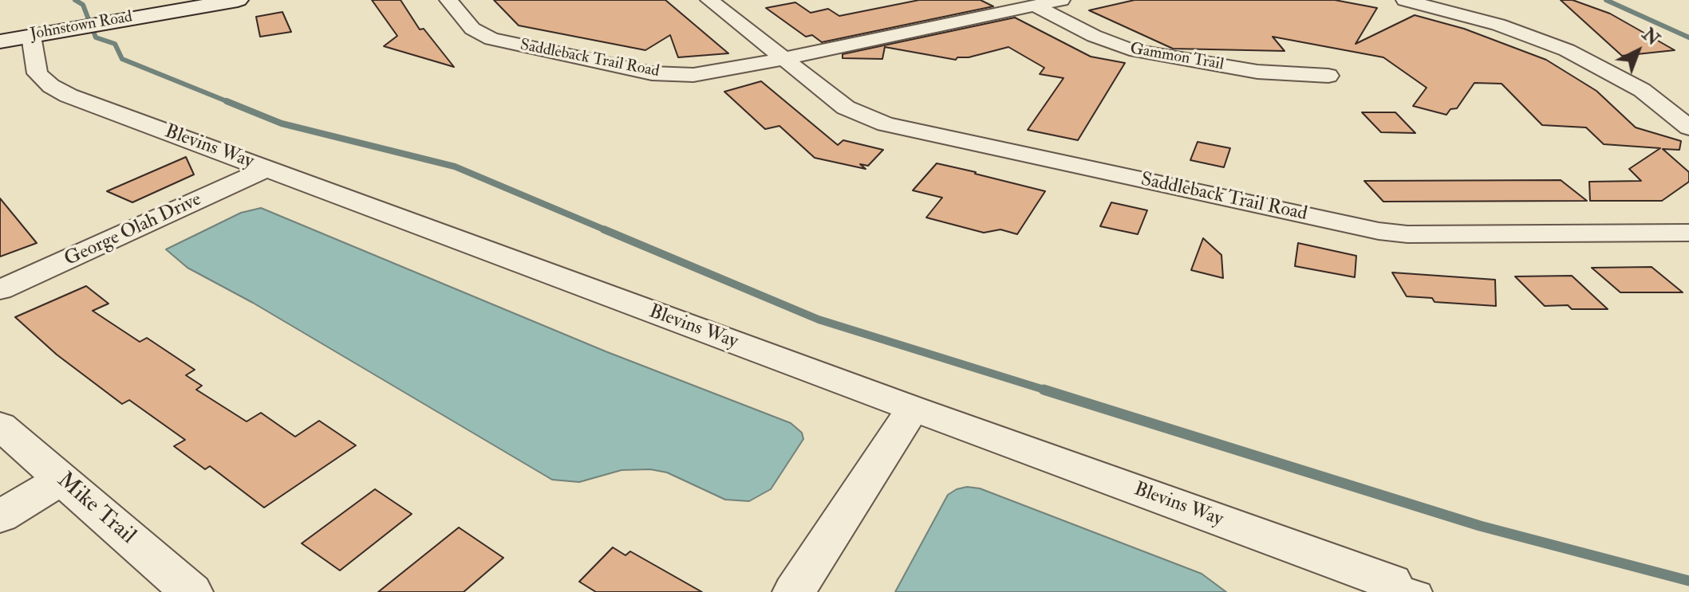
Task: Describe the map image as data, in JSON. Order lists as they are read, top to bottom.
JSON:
{
  "streets": {
    "main road": ["Johnstown Road"],
    "street": [
      "Gammon Trail",
      "Saddleback Trail Road",
      "Blevins Way",
      "George Olah Drive",
      "Mike Trail"
    ]
  },
  "crossings": [
    ["Johnstown Road", "Blevins Way"],
    ["Gammon Trail", "Saddleback Trail Road"],
    ["Blevins Way", "George Olah Drive"]
  ],
  "north": "top right"
}
